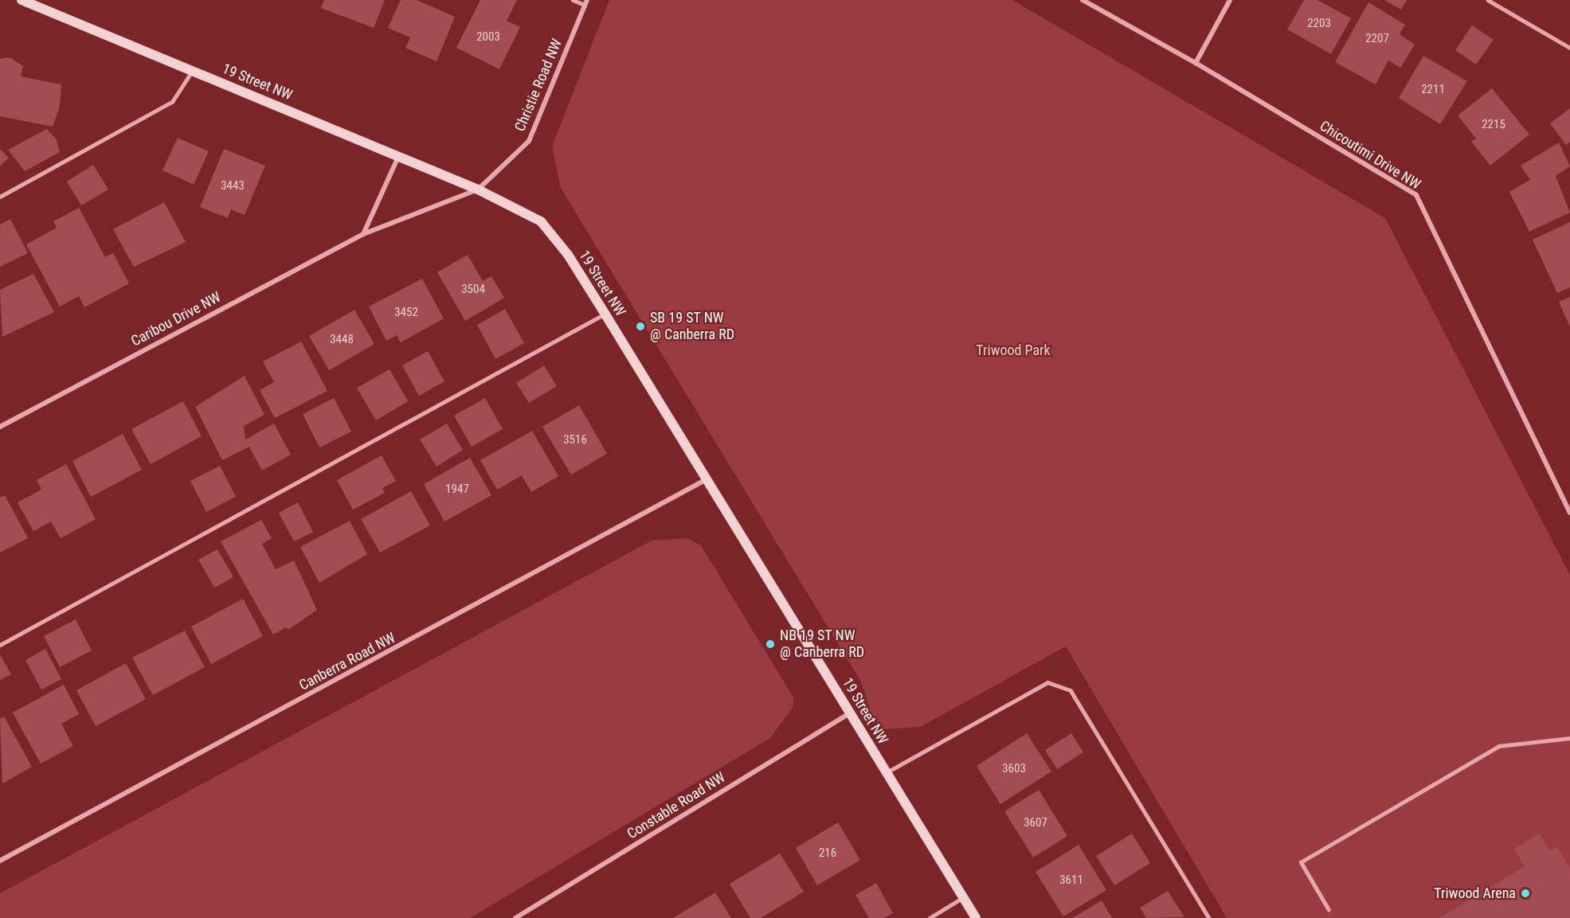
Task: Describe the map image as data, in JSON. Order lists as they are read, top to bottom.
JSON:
{
  "streets": {
    "street": [
      "19 Street NW",
      "Christie Road NW",
      "Chicoutimi Drive NW",
      "Caribou Drive NW",
      "Canberra Road NW",
      "Constable Road NW"
    ]
  },
  "crossings": [
    ["19 Street NW", "Christie Road NW"],
    ["19 Street NW", "Caribou Drive NW"],
    ["19 Street NW", "Canberra Road NW"],
    ["19 Street NW", "Constable Road NW"],
    ["Christie Road NW", "Caribou Drive NW"]
  ],
  "parks": ["Triwood Park"],
  "places": ["SB 19 ST NW @ Canberra RD", "NB 19 ST NW @ Canberra RD", "Triwood Arena"],
  "house_numbers": [
    "2203",
    "2003",
    "2207",
    "2211",
    "2215",
    "3443",
    "3504",
    "3452",
    "3448",
    "3516",
    "1947",
    "3603",
    "3607",
    "216",
    "3611"
  ]
}
